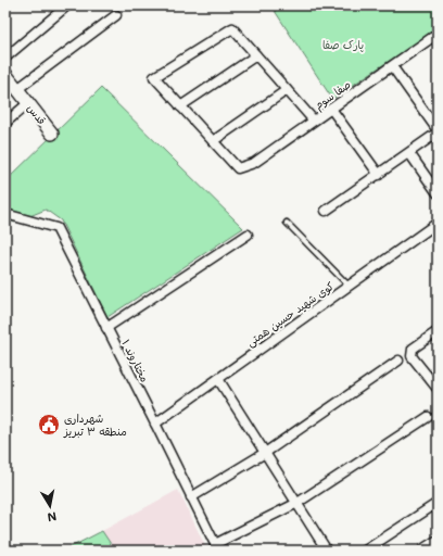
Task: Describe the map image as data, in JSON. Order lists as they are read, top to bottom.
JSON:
{
  "streets": {
    "street": [
      "صفا سوم",
      "قدس",
      "کوی شهید حسین همتی",
      "مختاروند ۱"
    ]
  },
  "crossings": [
    ["کوی شهید حسین همتی", "مختاروند ۱"]
  ],
  "parks": ["پارک صفا"],
  "places": {
    "public building": ["شهرداری منطقه ۳ تبریز"]
  },
  "north": "bottom"
}
